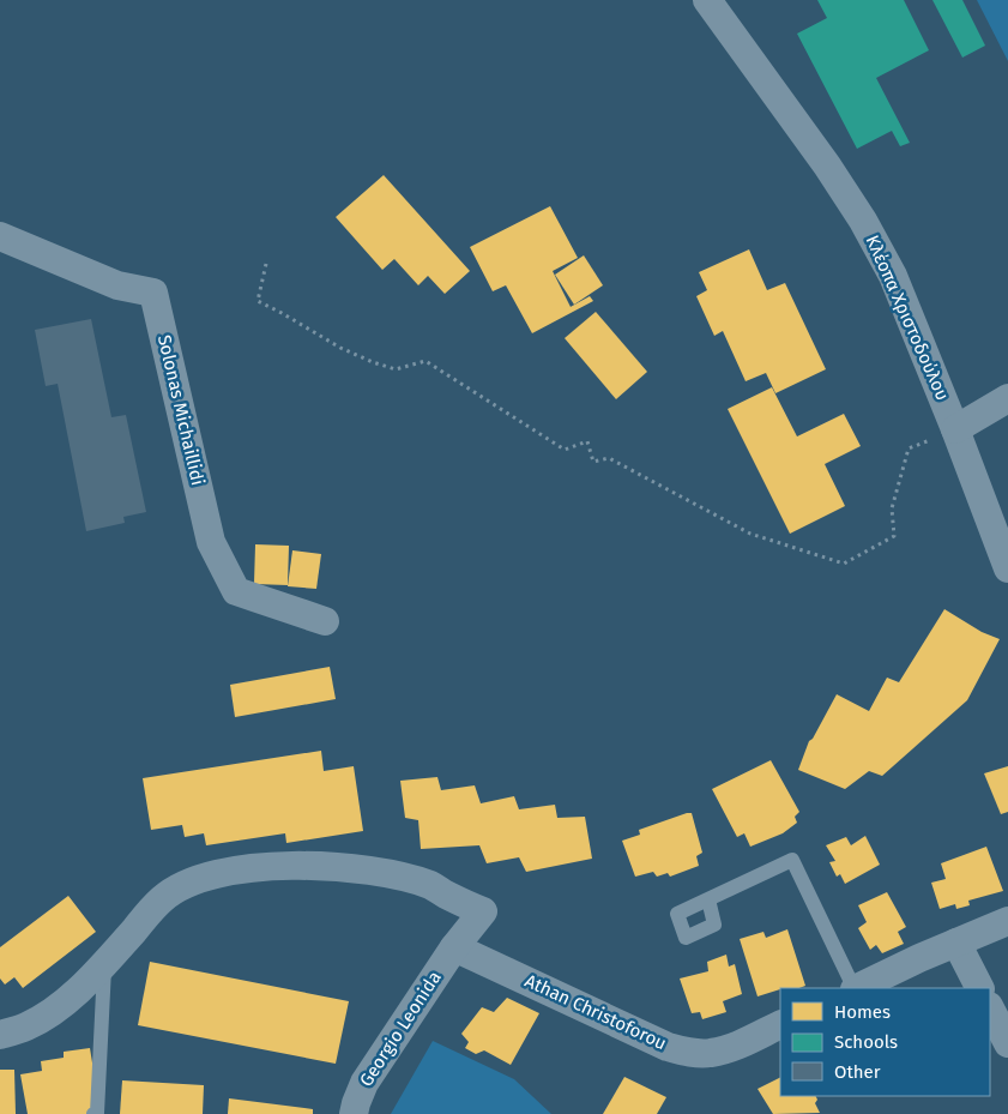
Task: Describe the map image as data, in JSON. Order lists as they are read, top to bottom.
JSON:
{
  "streets": {
    "street": [
      "Κλέοπα Χριστοδούλου",
      "Solonas Michaillidi",
      "Athan Christoforou",
      "Georgio Leonida"
    ]
  },
  "crossings": [
    ["Athan Christoforou", "Georgio Leonida"]
  ],
  "legend": ["Homes", "Schools", "Other"]
}
